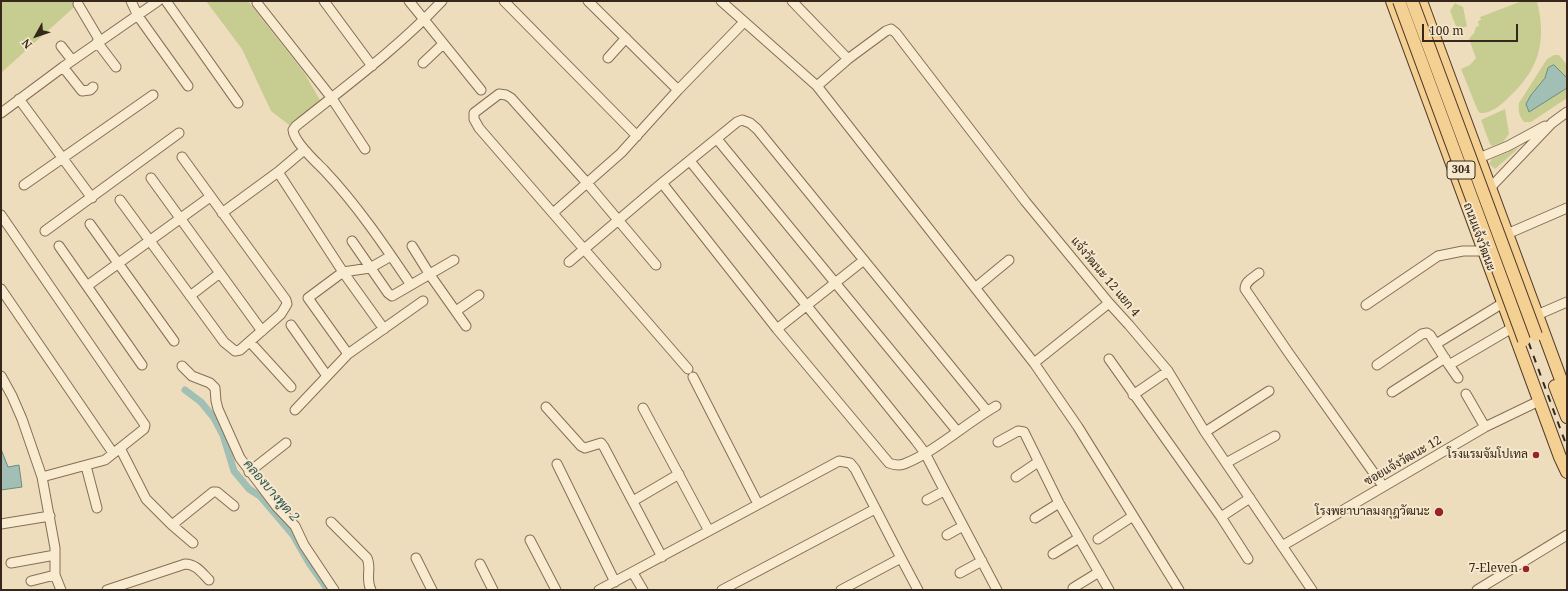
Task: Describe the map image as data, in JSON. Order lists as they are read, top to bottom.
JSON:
{
  "streets": {
    "main road": ["304", "ถนนแจ้งวัฒนะ"],
    "street": ["แจ้งวัฒนะ 12 แยก 4", "ซอยแจ้งวัฒนะ 12"]
  },
  "crossings": [
    ["ถนนแจ้งวัฒนะ", "ซอยแจ้งวัฒนะ 12"],
    ["แจ้งวัฒนะ 12 แยก 4", "ซอยแจ้งวัฒนะ 12"]
  ],
  "water": ["คลองบางพูด 2"],
  "places": ["โรงแรมจัมโปเทล", "โรงพยาบาลมงกุฎวัฒนะ", "7-Eleven"],
  "scale_bar": "100 m",
  "north": "bottom left"
}
